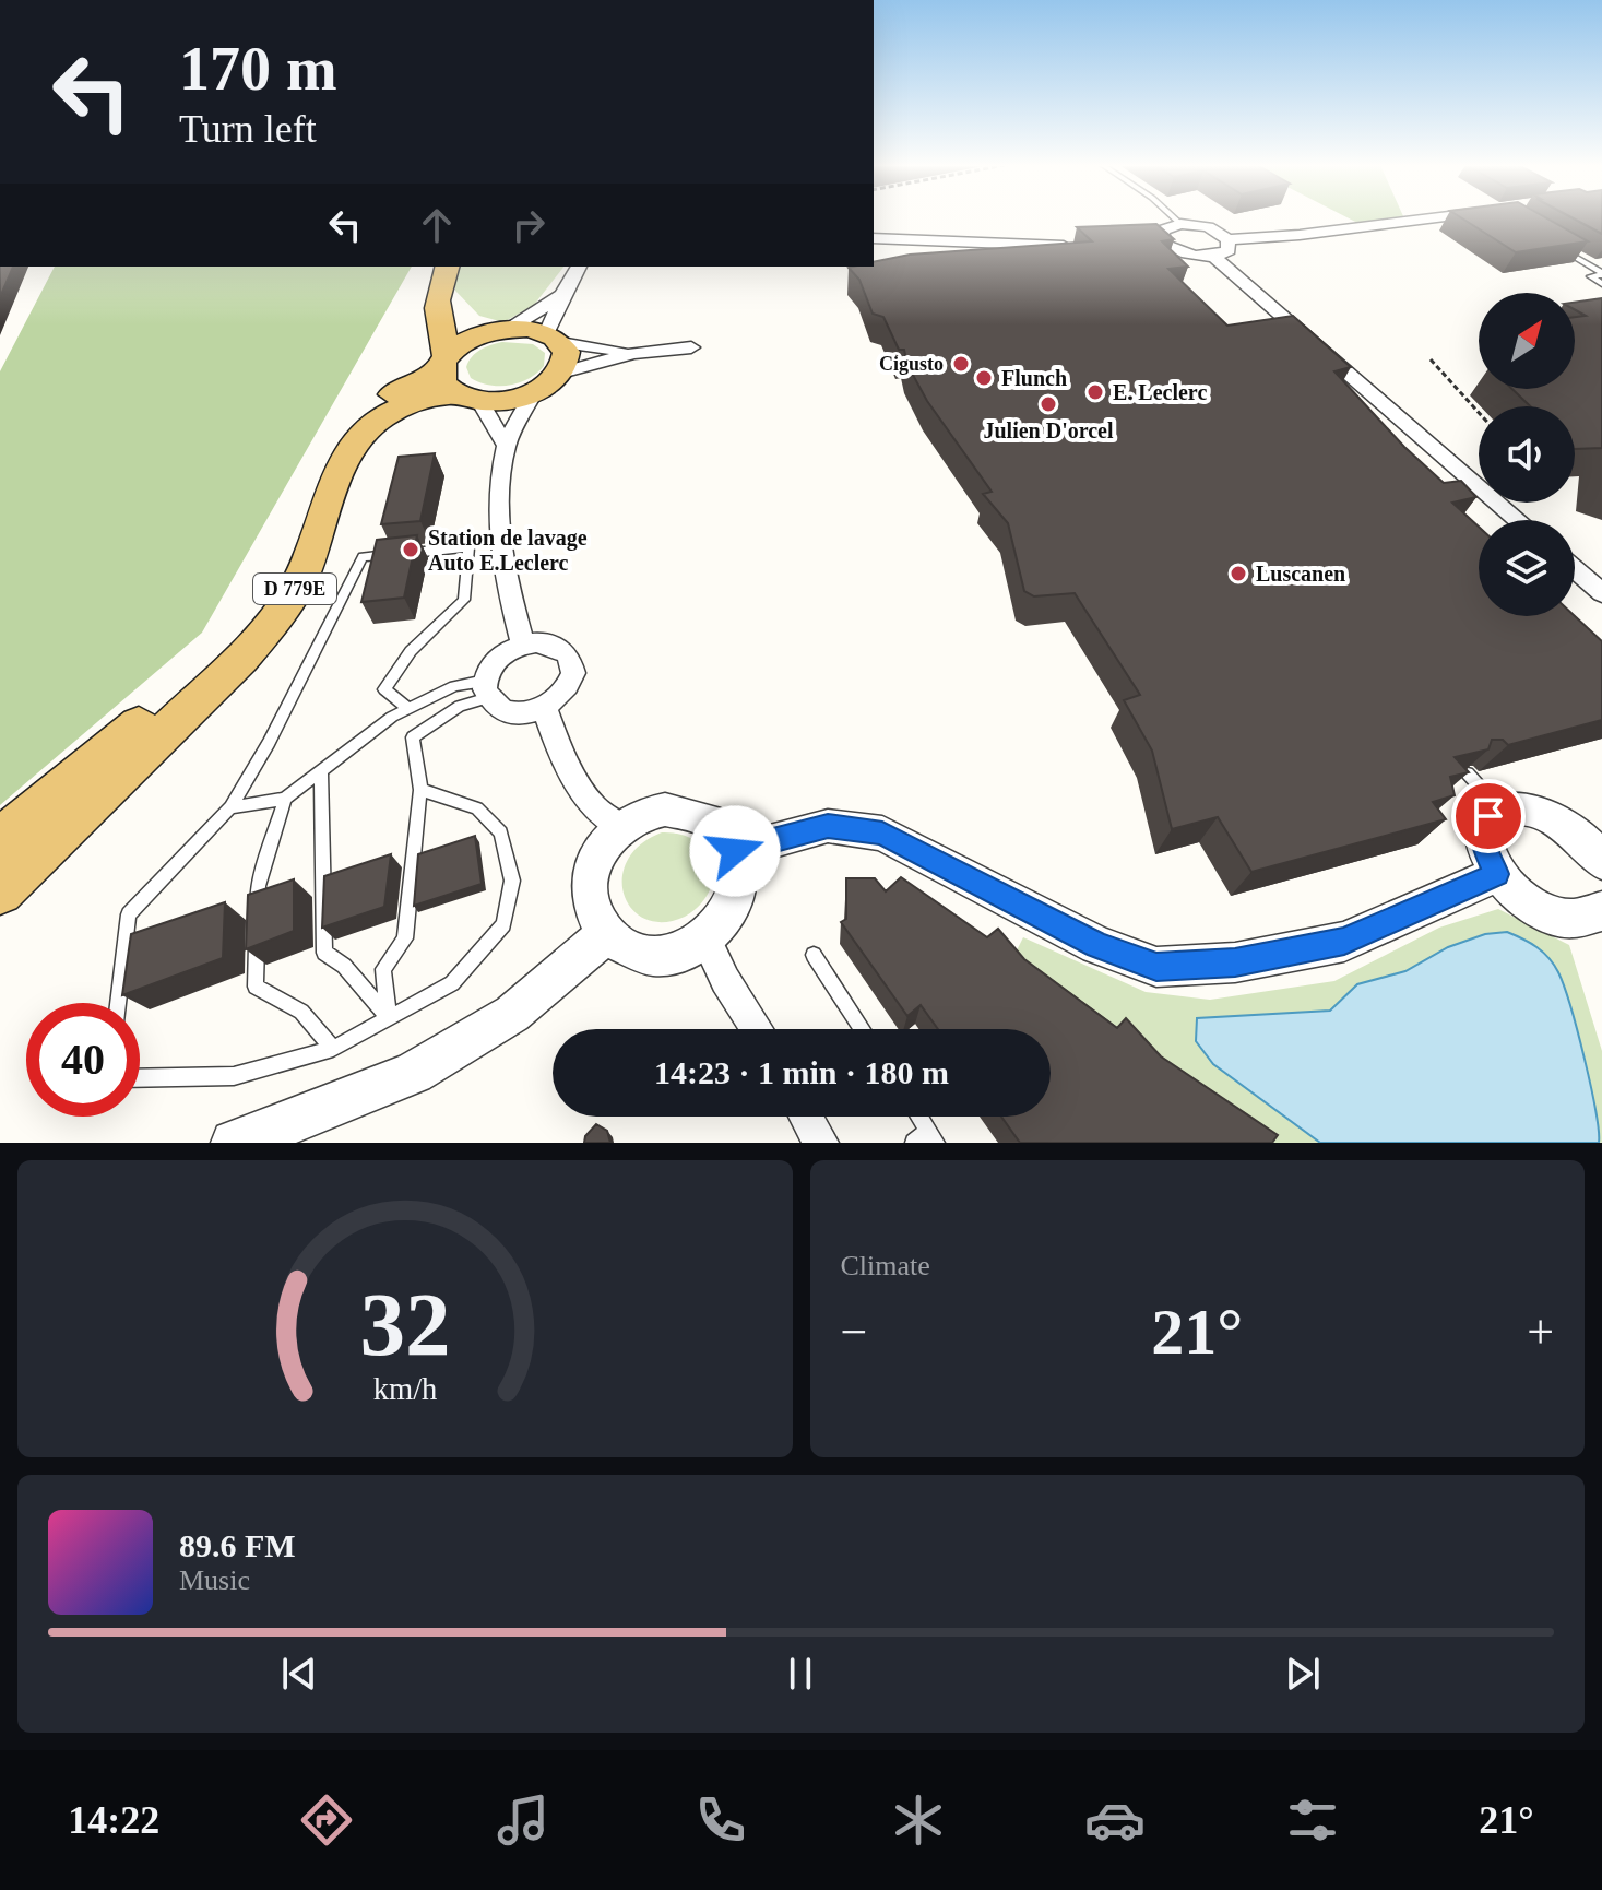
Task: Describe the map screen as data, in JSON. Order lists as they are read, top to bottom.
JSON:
{
  "streets": {
    "main road": ["D 779E"]
  },
  "places": [
    "Cigusto",
    "Flunch",
    "E. Leclerc",
    "Julien D'orcel",
    "Station de lavage Auto E.Leclerc",
    "Luscanen"
  ],
  "north": "top right",
  "page": {
    "turn": ["170 m", "Turn left"],
    "limit": "40",
    "trip": "14:23 · 1 min · 180 m",
    "tile": "Climate",
    "heat": ["−", "21°", "+"],
    "song": ["89.6 FM", "Music"],
    "tabs": ["14:22", "21°"],
    "gauge": ["32", "km/h"]
  }
}
